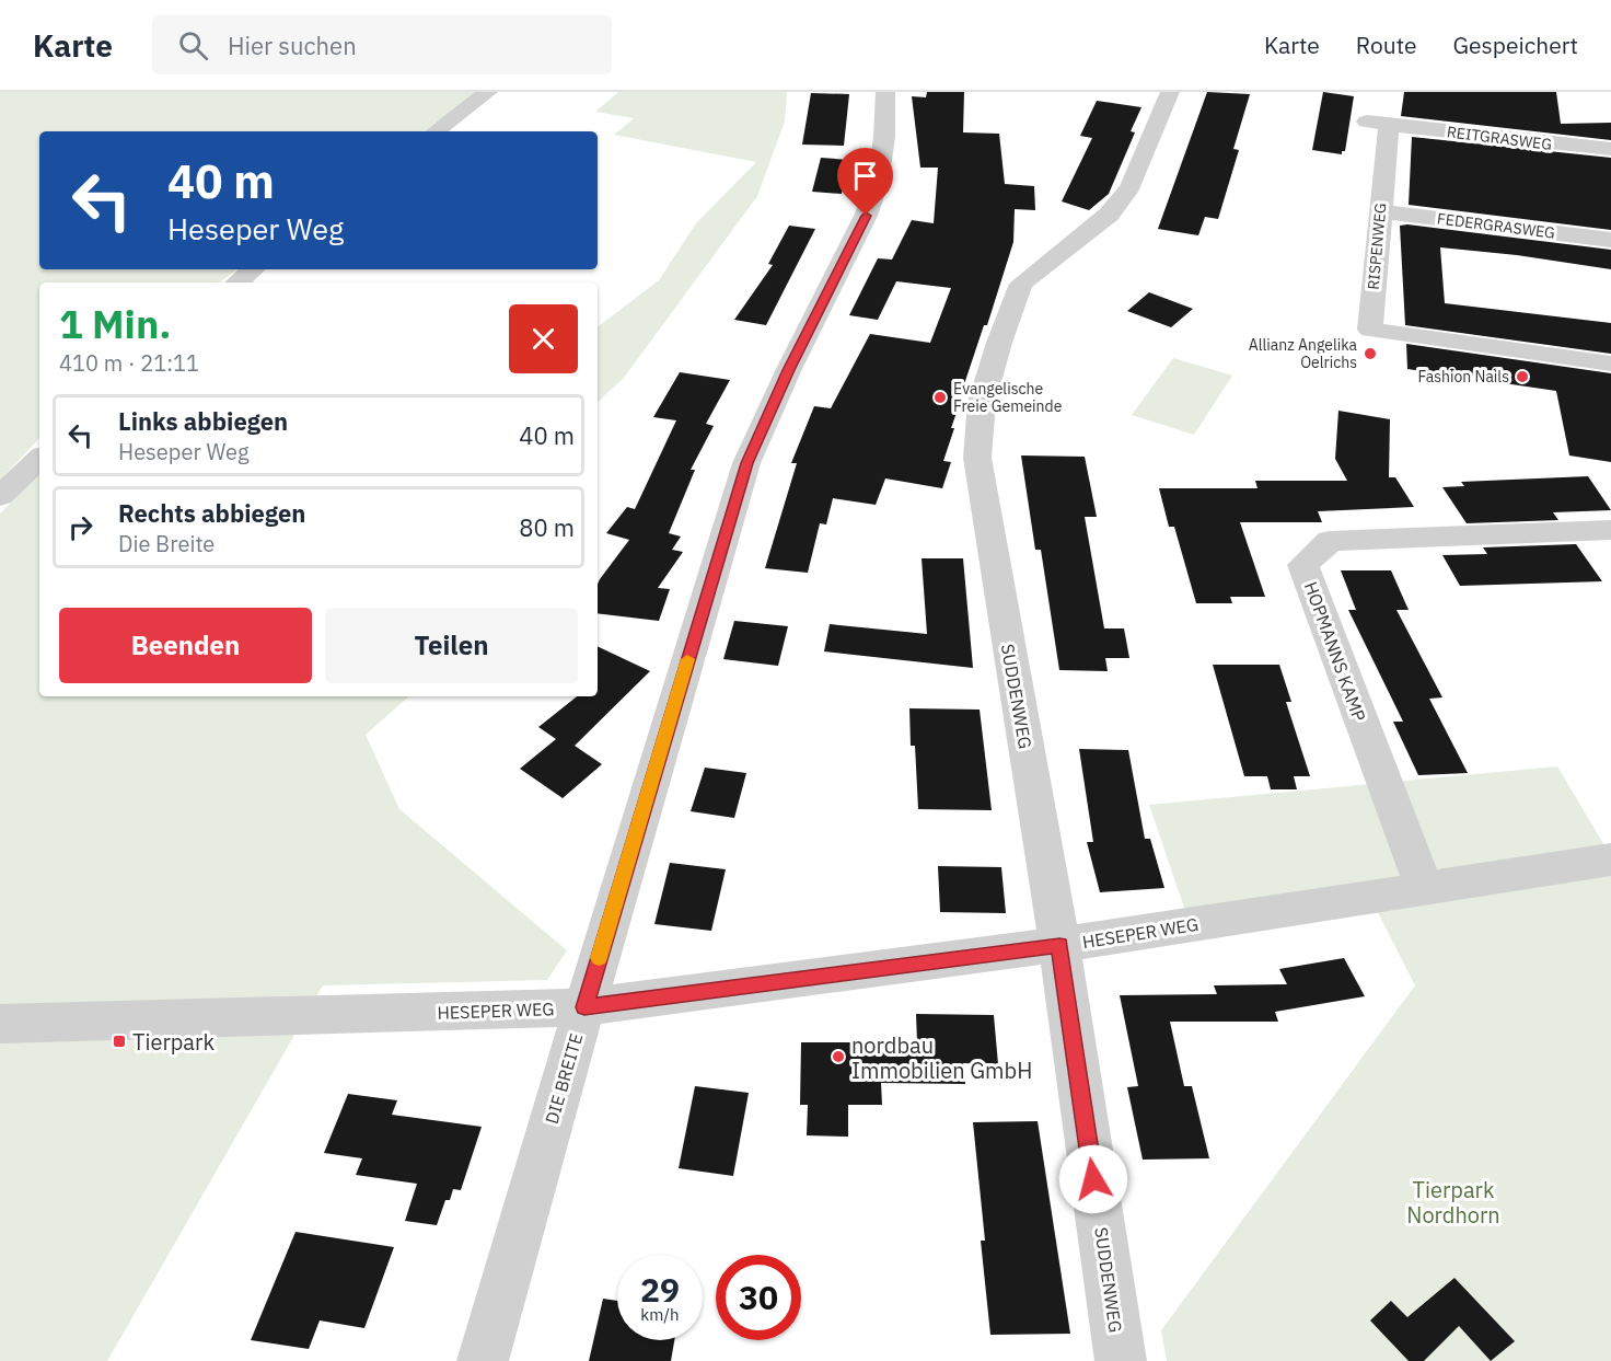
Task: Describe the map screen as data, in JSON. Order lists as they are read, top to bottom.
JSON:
{
  "streets": {
    "street": [
      "REITGRASWEG",
      "FEDERGRASWEG",
      "RISPENWEG",
      "HOPMANNS KAMP",
      "SUDDENWEG",
      "HESEPER WEG",
      "DIE BREITE"
    ]
  },
  "crossings": [
    ["REITGRASWEG", "RISPENWEG"],
    ["FEDERGRASWEG", "RISPENWEG"],
    ["HOPMANNS KAMP", "HESEPER WEG"],
    ["SUDDENWEG", "HESEPER WEG"],
    ["HESEPER WEG", "DIE BREITE"]
  ],
  "parks": ["Tierpark Nordhorn"],
  "places": {
    "other": [
      "Allianz Angelika Oelrichs",
      "Fashion Nails",
      "Evangelische Freie Gemeinde",
      "nordbau Immobilien GmbH"
    ],
    "transit": ["Tierpark"]
  },
  "page": {
    "header": "Karte",
    "search": "Hier suchen",
    "nav": ["Karte", "Route", "Gespeichert"],
    "turn": ["40 m", "Heseper Weg"],
    "heading": ["1 Min.", "410 m · 21:11"],
    "list": [
      {
        "name": "Links abbiegen",
        "note": "Heseper Weg",
        "value": "40 m"
      },
      {
        "name": "Rechts abbiegen",
        "note": "Die Breite",
        "value": "80 m"
      }
    ],
    "buttons": ["Beenden", "Teilen"],
    "speed": "29 km/h",
    "limit": "30"
  }
}
